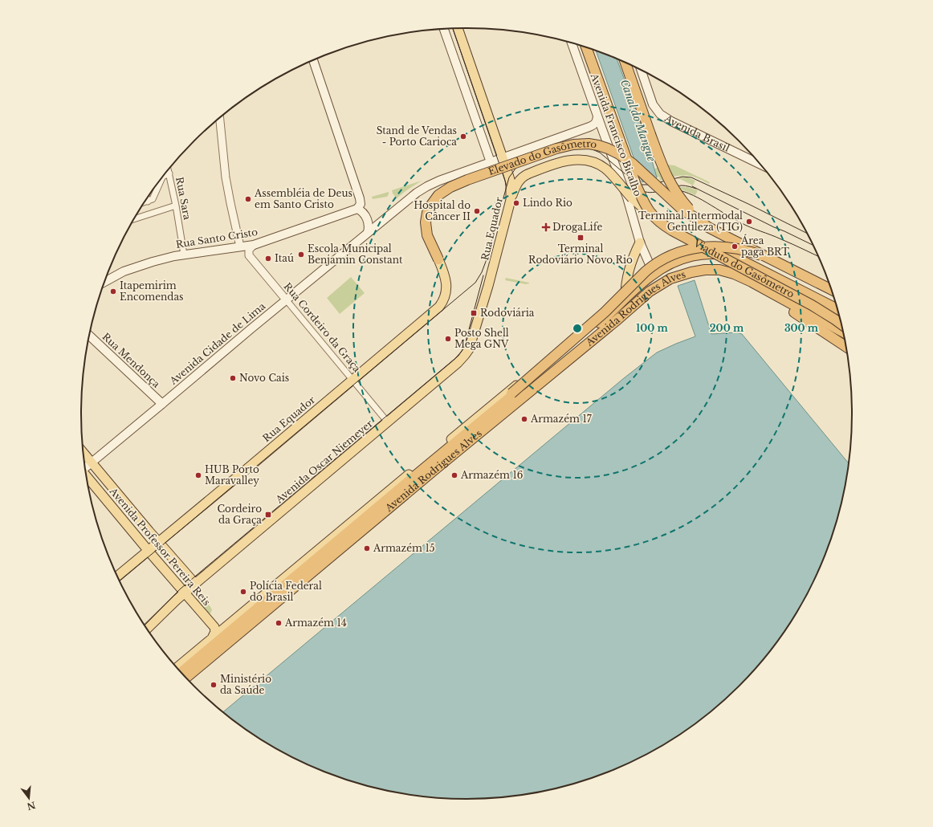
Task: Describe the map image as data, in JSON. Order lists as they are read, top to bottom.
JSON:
{
  "streets": {
    "highway": ["Elevado do Gasômetro", "Viaduto do Gasômetro", "Avenida Rodrigues Alves"],
    "main road": [
      "Avenida Brasil",
      "Avenida Francisco Bicalho",
      "Rua Equador",
      "Rua Santo Cristo",
      "Avenida Cidade de Lima",
      "Rua Mendonça",
      "Avenida Oscar Niemeyer",
      "Avenida Professor Pereira Reis"
    ],
    "street": ["Rua Sara", "Rua Cordeiro da Graça"]
  },
  "crossings": [
    ["Avenida Francisco Bicalho", "Avenida Rodrigues Alves"],
    ["Avenida Francisco Bicalho", "Avenida Cidade de Lima"],
    ["Elevado do Gasômetro", "Rua Equador"],
    ["Rua Sara", "Rua Santo Cristo"],
    ["Rua Equador", "Rua Cordeiro da Graça"],
    ["Rua Equador", "Avenida Cidade de Lima"],
    ["Rua Equador", "Avenida Oscar Niemeyer"],
    ["Rua Equador", "Avenida Professor Pereira Reis"],
    ["Rua Santo Cristo", "Rua Cordeiro da Graça"],
    ["Avenida Rodrigues Alves", "Avenida Professor Pereira Reis"],
    ["Rua Cordeiro da Graça", "Avenida Cidade de Lima"],
    ["Rua Cordeiro da Graça", "Avenida Oscar Niemeyer"],
    ["Avenida Cidade de Lima", "Rua Mendonça"],
    ["Avenida Cidade de Lima", "Avenida Professor Pereira Reis"],
    ["Avenida Oscar Niemeyer", "Avenida Professor Pereira Reis"]
  ],
  "water": ["Canal do Mangue"],
  "places": {
    "other": [
      "Stand de Vendas - Porto Carioca",
      "Assembléia de Deus em Santo Cristo",
      "Lindo Rio",
      "Hospital do Câncer II",
      "Terminal Intermodal Gentileza (TIG)",
      "Área paga BRT",
      "Escola Municipal Benjamin Constant",
      "Itaú",
      "Itapemirim Encomendas",
      "Posto Shell Mega GNV",
      "Novo Cais",
      "Armazém 17",
      "HUB Porto Maravalley",
      "Armazém 16",
      "Armazém 15",
      "Polícia Federal do Brasil",
      "Armazém 14",
      "Ministério da Saúde"
    ],
    "health": ["DrogaLife"],
    "transit": ["Terminal Rodoviário Novo Rio", "Rodoviária", "Cordeiro da Graça"]
  },
  "north": "bottom",
  "rings": ["100 m", "200 m", "300 m"]
}
